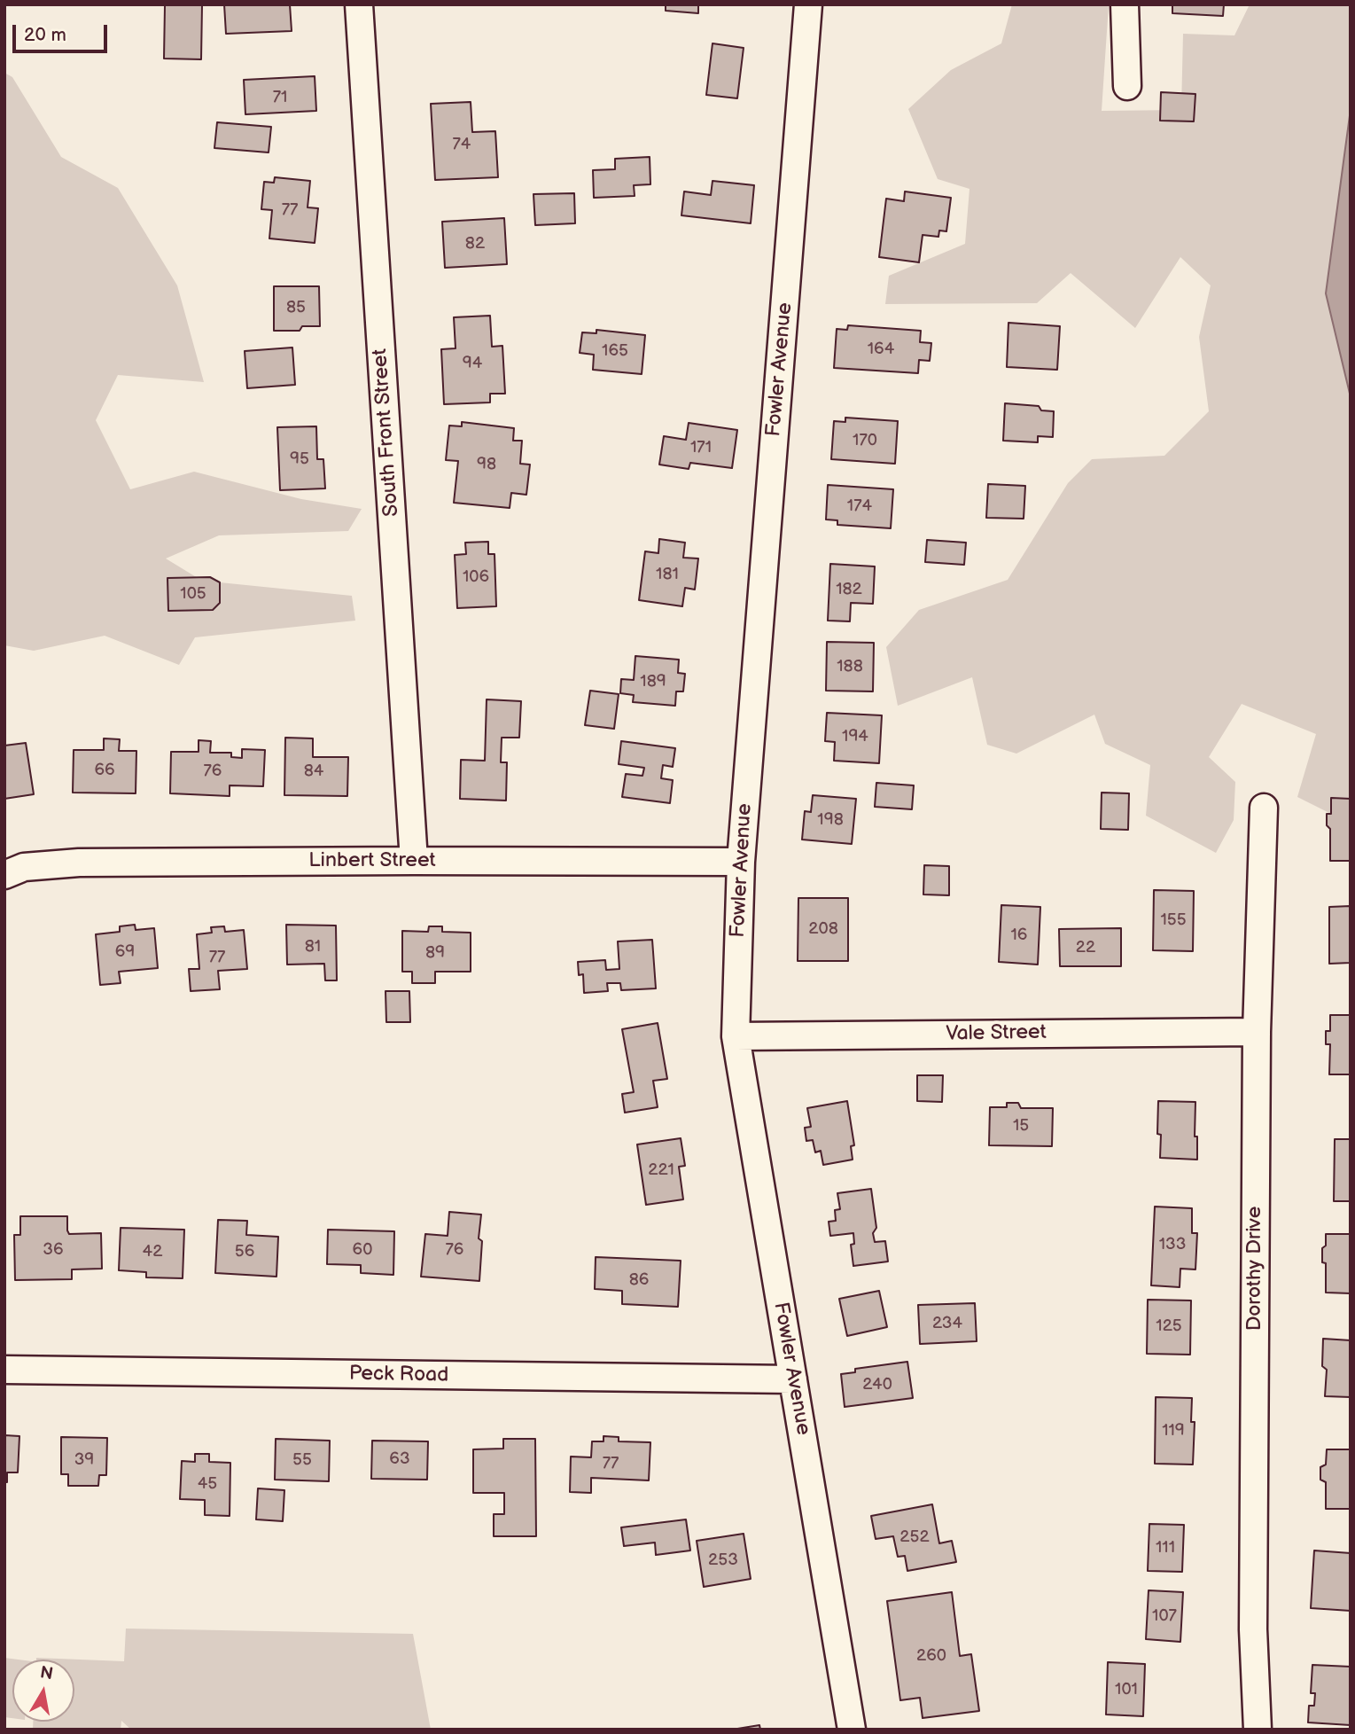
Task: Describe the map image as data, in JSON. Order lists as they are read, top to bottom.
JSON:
{
  "streets": {
    "street": [
      "Fowler Avenue",
      "South Front Street",
      "Linbert Street",
      "Vale Street",
      "Dorothy Drive",
      "Peck Road"
    ]
  },
  "crossings": [
    ["Fowler Avenue", "Linbert Street"],
    ["Fowler Avenue", "Vale Street"],
    ["Fowler Avenue", "Peck Road"],
    ["South Front Street", "Linbert Street"],
    ["Vale Street", "Dorothy Drive"]
  ],
  "house_numbers": [
    "71",
    "74",
    "77",
    "82",
    "85",
    "164",
    "165",
    "94",
    "170",
    "171",
    "95",
    "98",
    "174",
    "181",
    "106",
    "182",
    "105",
    "188",
    "189",
    "194",
    "66",
    "76",
    "84",
    "198",
    "155",
    "208",
    "16",
    "81",
    "22",
    "69",
    "89",
    "77",
    "15",
    "221",
    "133",
    "36",
    "60",
    "76",
    "42",
    "56",
    "86",
    "234",
    "125",
    "240",
    "119",
    "63",
    "39",
    "55",
    "77",
    "45",
    "252",
    "111",
    "253",
    "107",
    "260",
    "101"
  ],
  "scale_bar": "20 m",
  "north": "top"
}
